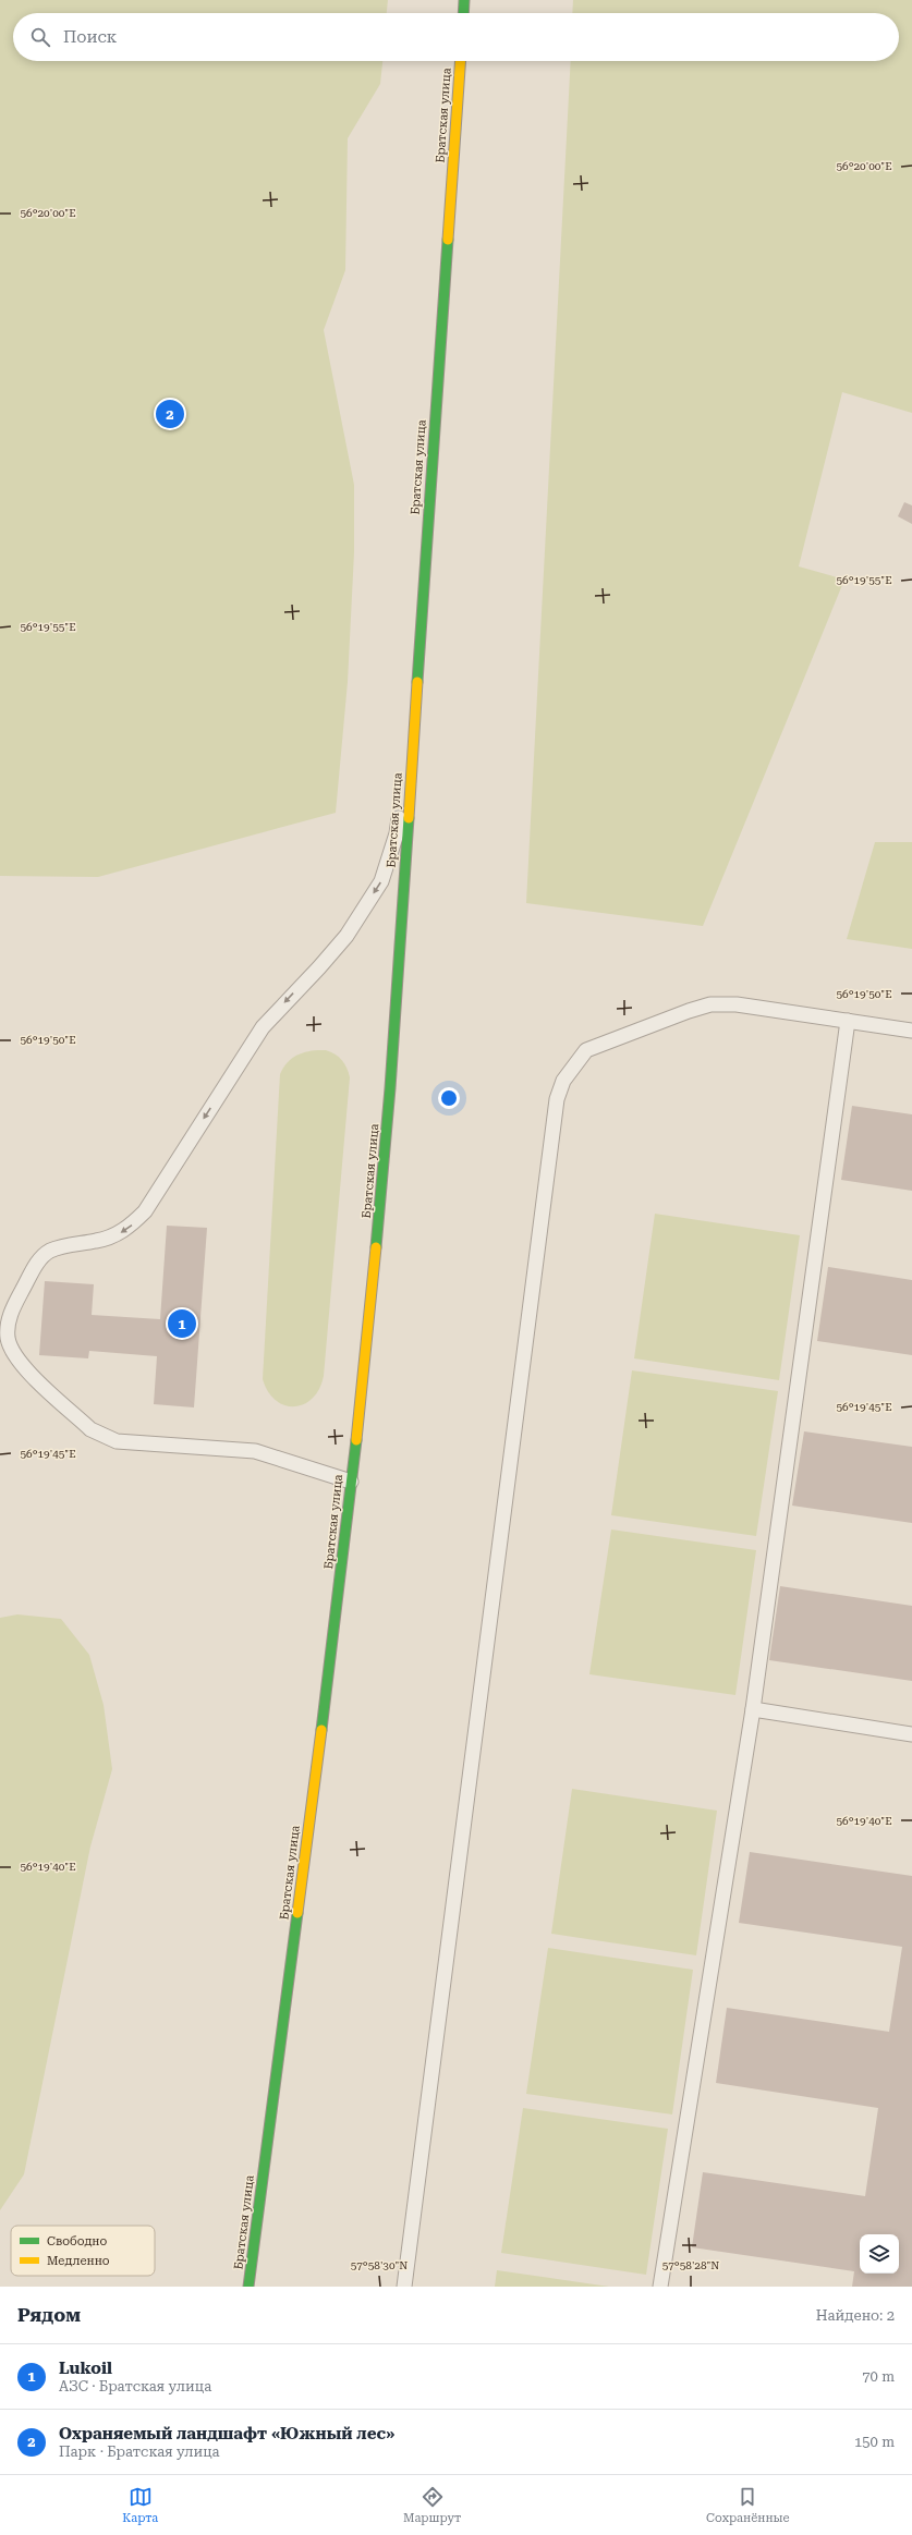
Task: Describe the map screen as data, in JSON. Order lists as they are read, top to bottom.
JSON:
{
  "streets": {
    "main road": ["Братская улица"]
  },
  "legend": ["Свободно", "Медленно"],
  "page": {
    "search": "Поиск",
    "pins": ["2", "1"],
    "heading": ["Рядом", "Найдено: 2"],
    "list": [
      {
        "mark": "1",
        "name": "Lukoil",
        "note": "АЗС · Братская улица",
        "value": "70 m"
      },
      {
        "mark": "2",
        "name": "Охраняемый ландшафт «Южный лес»",
        "note": "Парк · Братская улица",
        "value": "150 m"
      }
    ],
    "nav": ["Карта", "Маршрут", "Сохранённые"]
  },
  "coordinates": [
    "56°20'00\"E",
    "56°19'55\"E",
    "56°19'50\"E",
    "56°19'45\"E",
    "56°19'40\"E",
    "57°58'30\"N",
    "57°58'28\"N"
  ]
}
